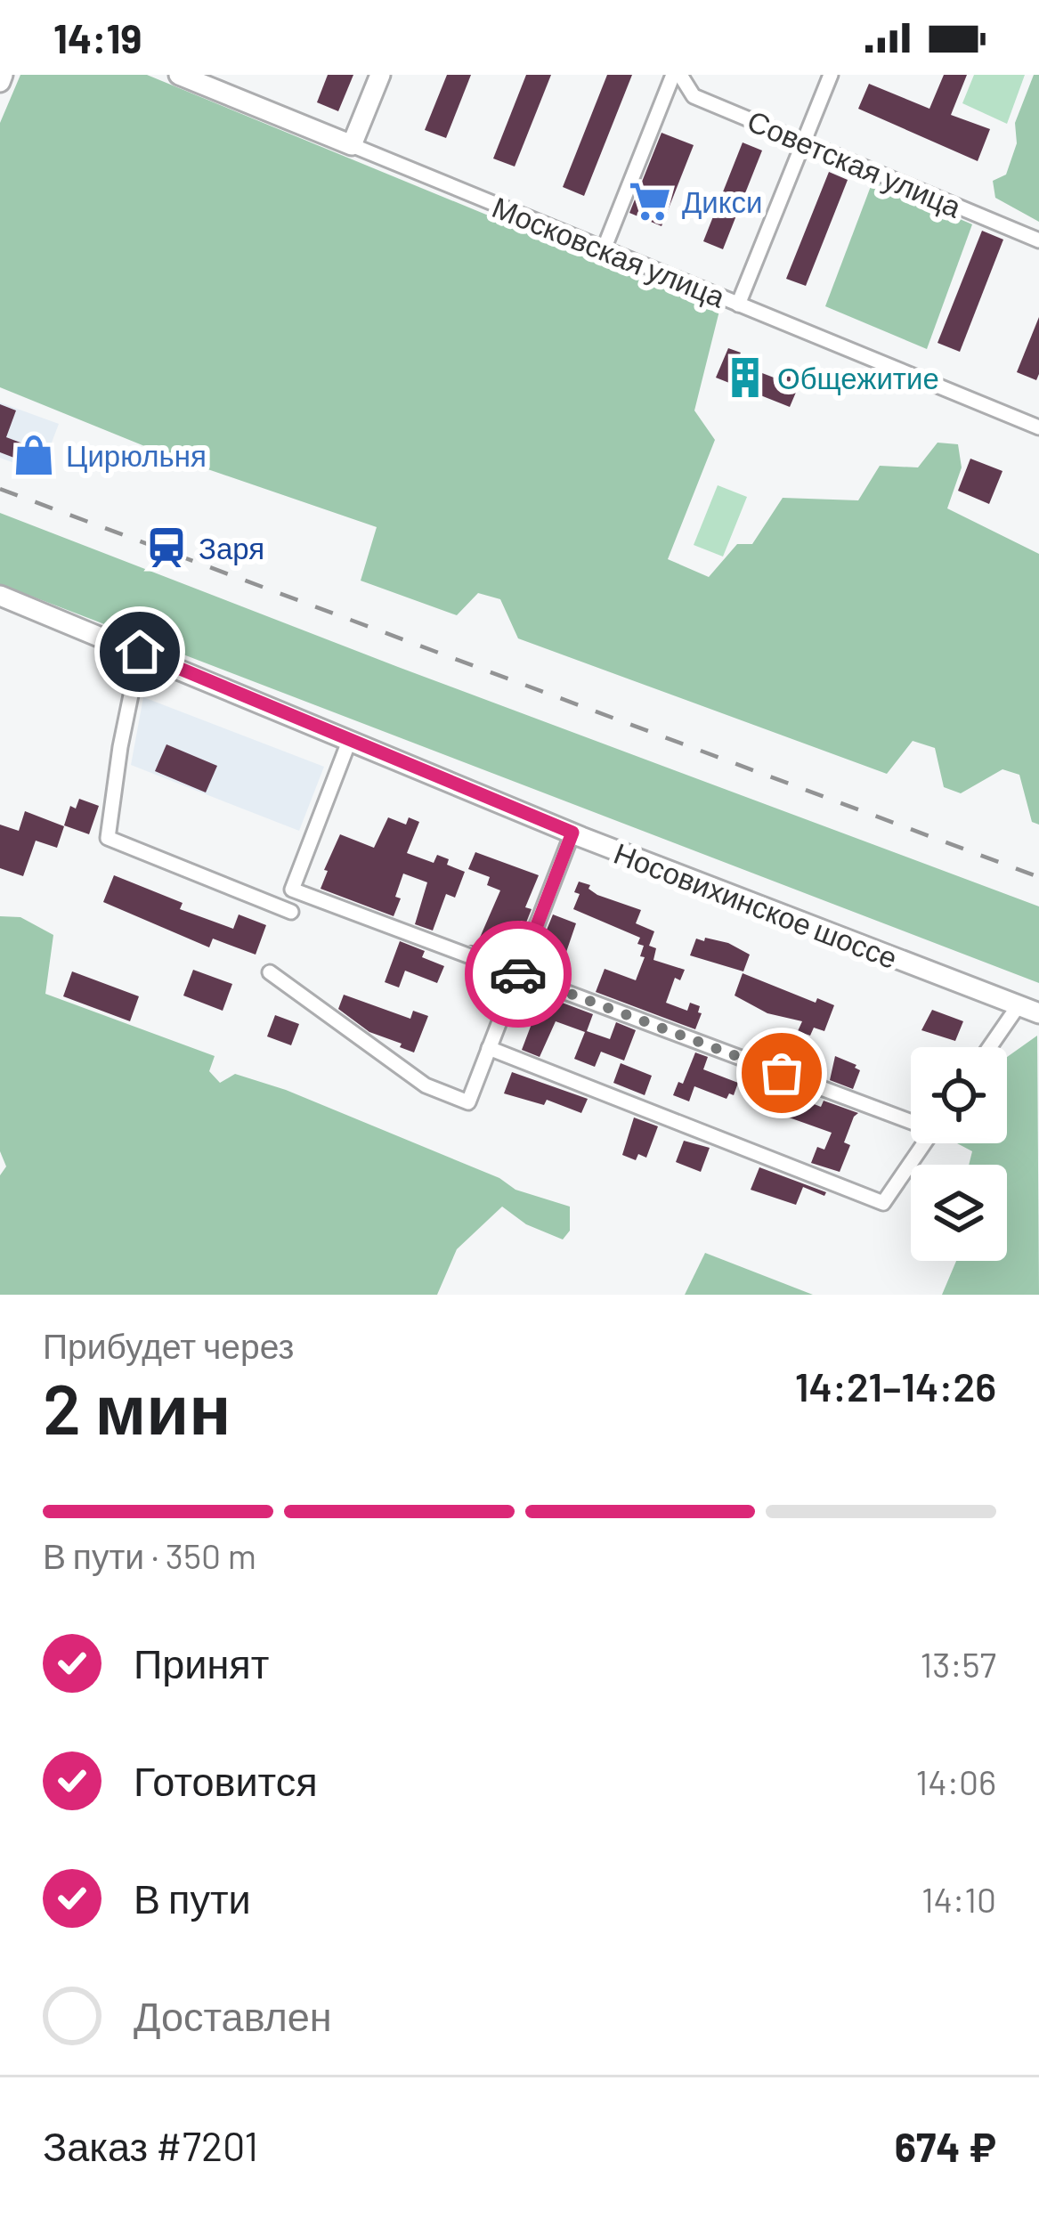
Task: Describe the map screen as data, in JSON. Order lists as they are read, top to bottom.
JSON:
{
  "streets": {
    "main road": ["Московская улица", "Носовихинское шоссе"],
    "street": ["Советская улица"]
  },
  "places": {
    "supermarket": ["Дикси"],
    "building": ["Общежитие"],
    "shop": ["Цирюльня"],
    "station": ["Заря"]
  },
  "page": {
    "status": "14:19",
    "heading": ["2 мин", "Прибудет через", "14:21–14:26"],
    "panel": ["Заказ #7201", "674 ₽"],
    "bar": "В пути · 350 m",
    "list": [
      ["Принят", "13:57"],
      ["Готовится", "14:06"],
      ["В пути", "14:10"],
      "Доставлен"
    ]
  }
}
